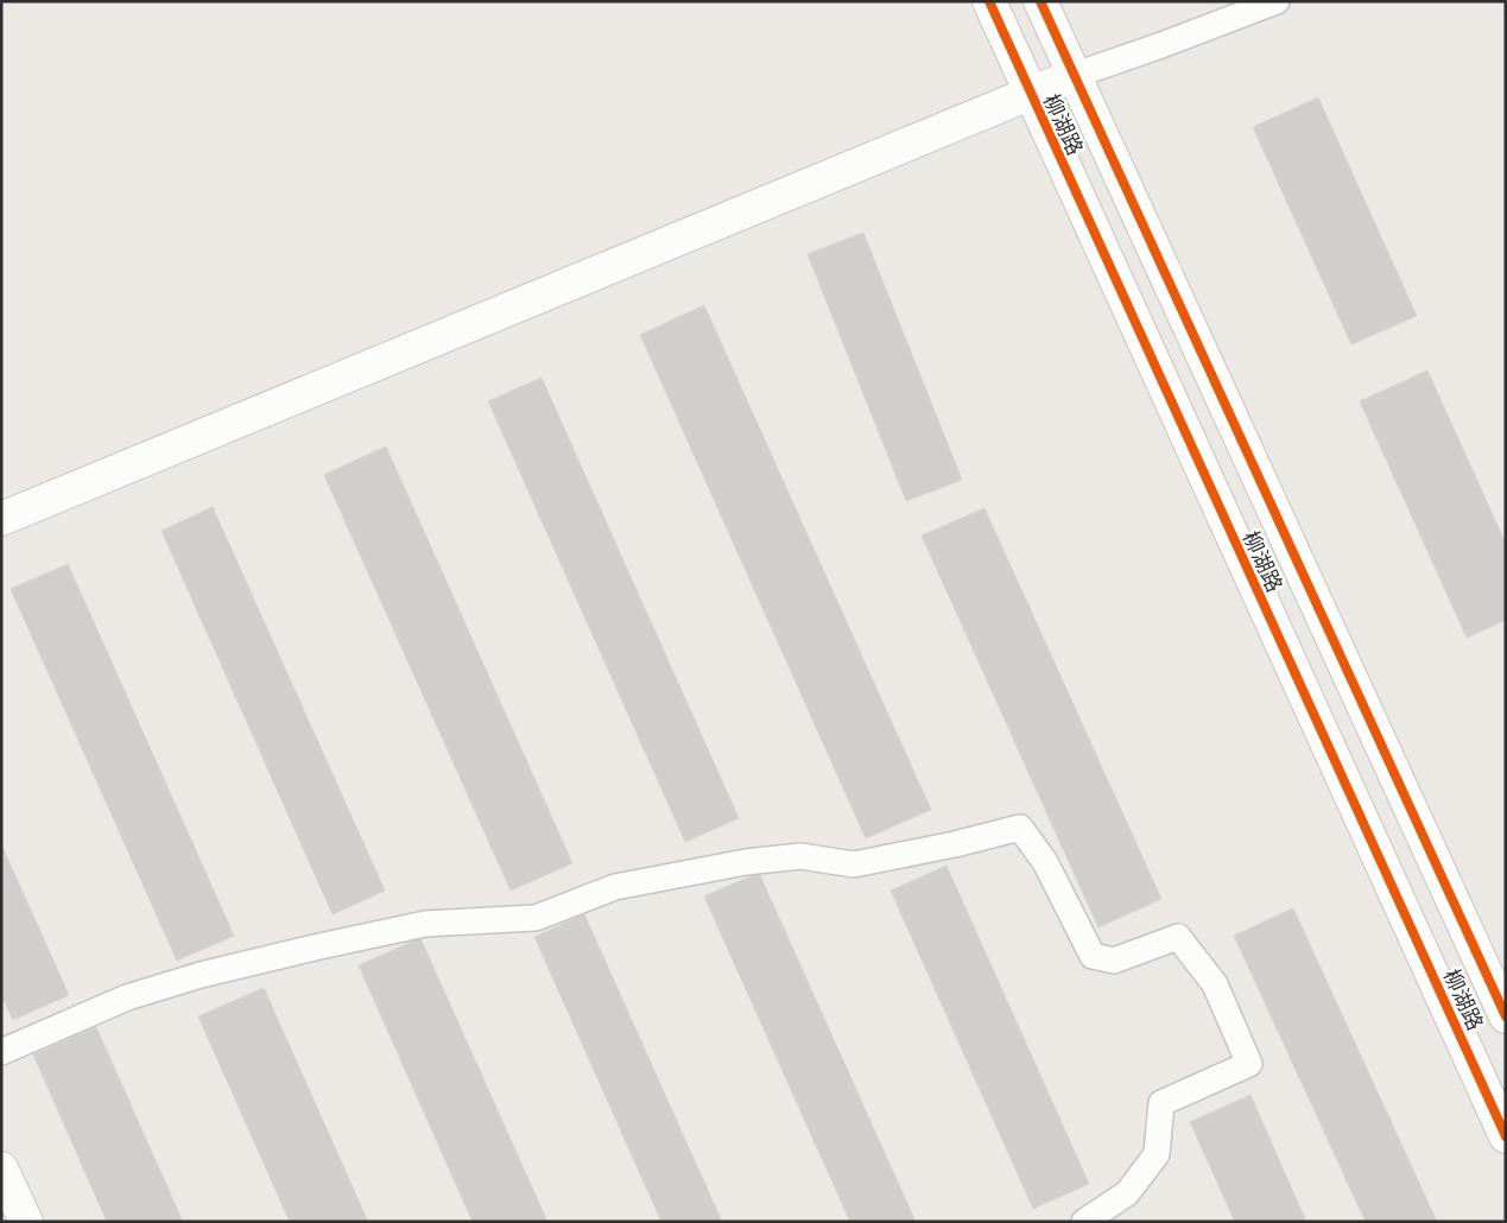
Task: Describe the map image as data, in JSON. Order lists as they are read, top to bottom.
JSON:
{
  "streets": {
    "main road": ["柳湖路"]
  }
}
